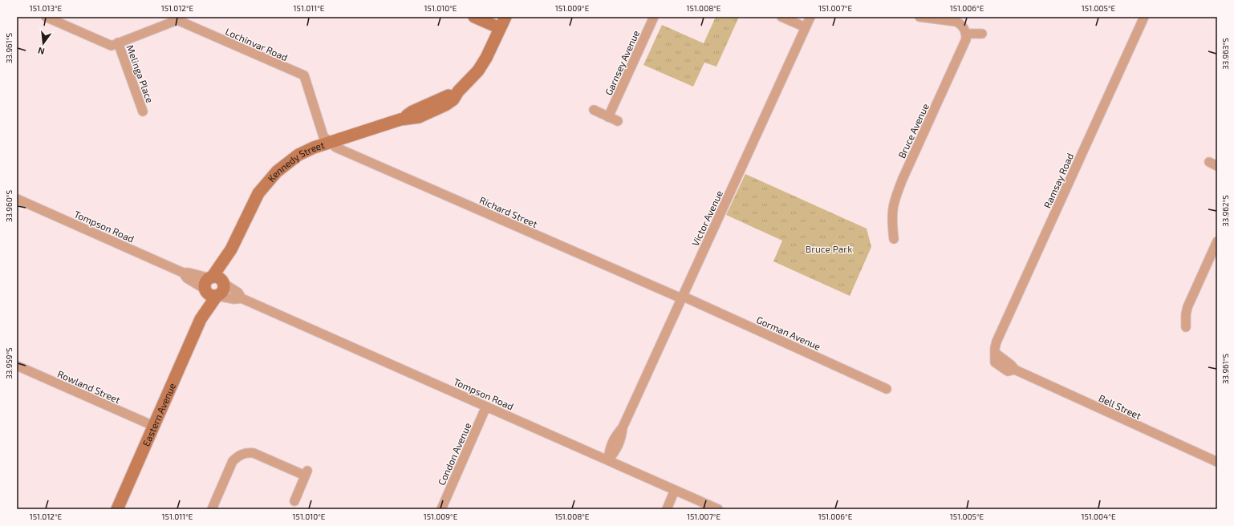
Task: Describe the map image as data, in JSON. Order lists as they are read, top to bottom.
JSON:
{
  "streets": {
    "street": [
      "Lochinvar Road",
      "Garnsey Avenue",
      "Melinga Place",
      "Bruce Avenue",
      "Kennedy Street",
      "Ramsay Road",
      "Richard Street",
      "Victor Avenue",
      "Tompson Road",
      "Gorman Avenue",
      "Rowland Street",
      "Bell Street",
      "Eastern Avenue",
      "Condon Avenue"
    ]
  },
  "crossings": [
    ["Lochinvar Road", "Melinga Place"],
    ["Lochinvar Road", "Kennedy Street"],
    ["Lochinvar Road", "Richard Street"],
    ["Kennedy Street", "Richard Street"],
    ["Kennedy Street", "Tompson Road"],
    ["Kennedy Street", "Eastern Avenue"],
    ["Ramsay Road", "Bell Street"],
    ["Richard Street", "Victor Avenue"],
    ["Richard Street", "Gorman Avenue"],
    ["Victor Avenue", "Tompson Road"],
    ["Victor Avenue", "Gorman Avenue"],
    ["Tompson Road", "Eastern Avenue"],
    ["Tompson Road", "Condon Avenue"],
    ["Rowland Street", "Eastern Avenue"]
  ],
  "parks": ["Bruce Park"],
  "north": "bottom",
  "coordinates": [
    "151.013°E",
    "151.012°E",
    "151.011°E",
    "151.010°E",
    "151.009°E",
    "151.008°E",
    "151.007°E",
    "151.006°E",
    "151.005°E",
    "33.961°S",
    "33.963°S",
    "33.960°S",
    "33.962°S",
    "33.959°S",
    "151.004°E"
  ]
}
